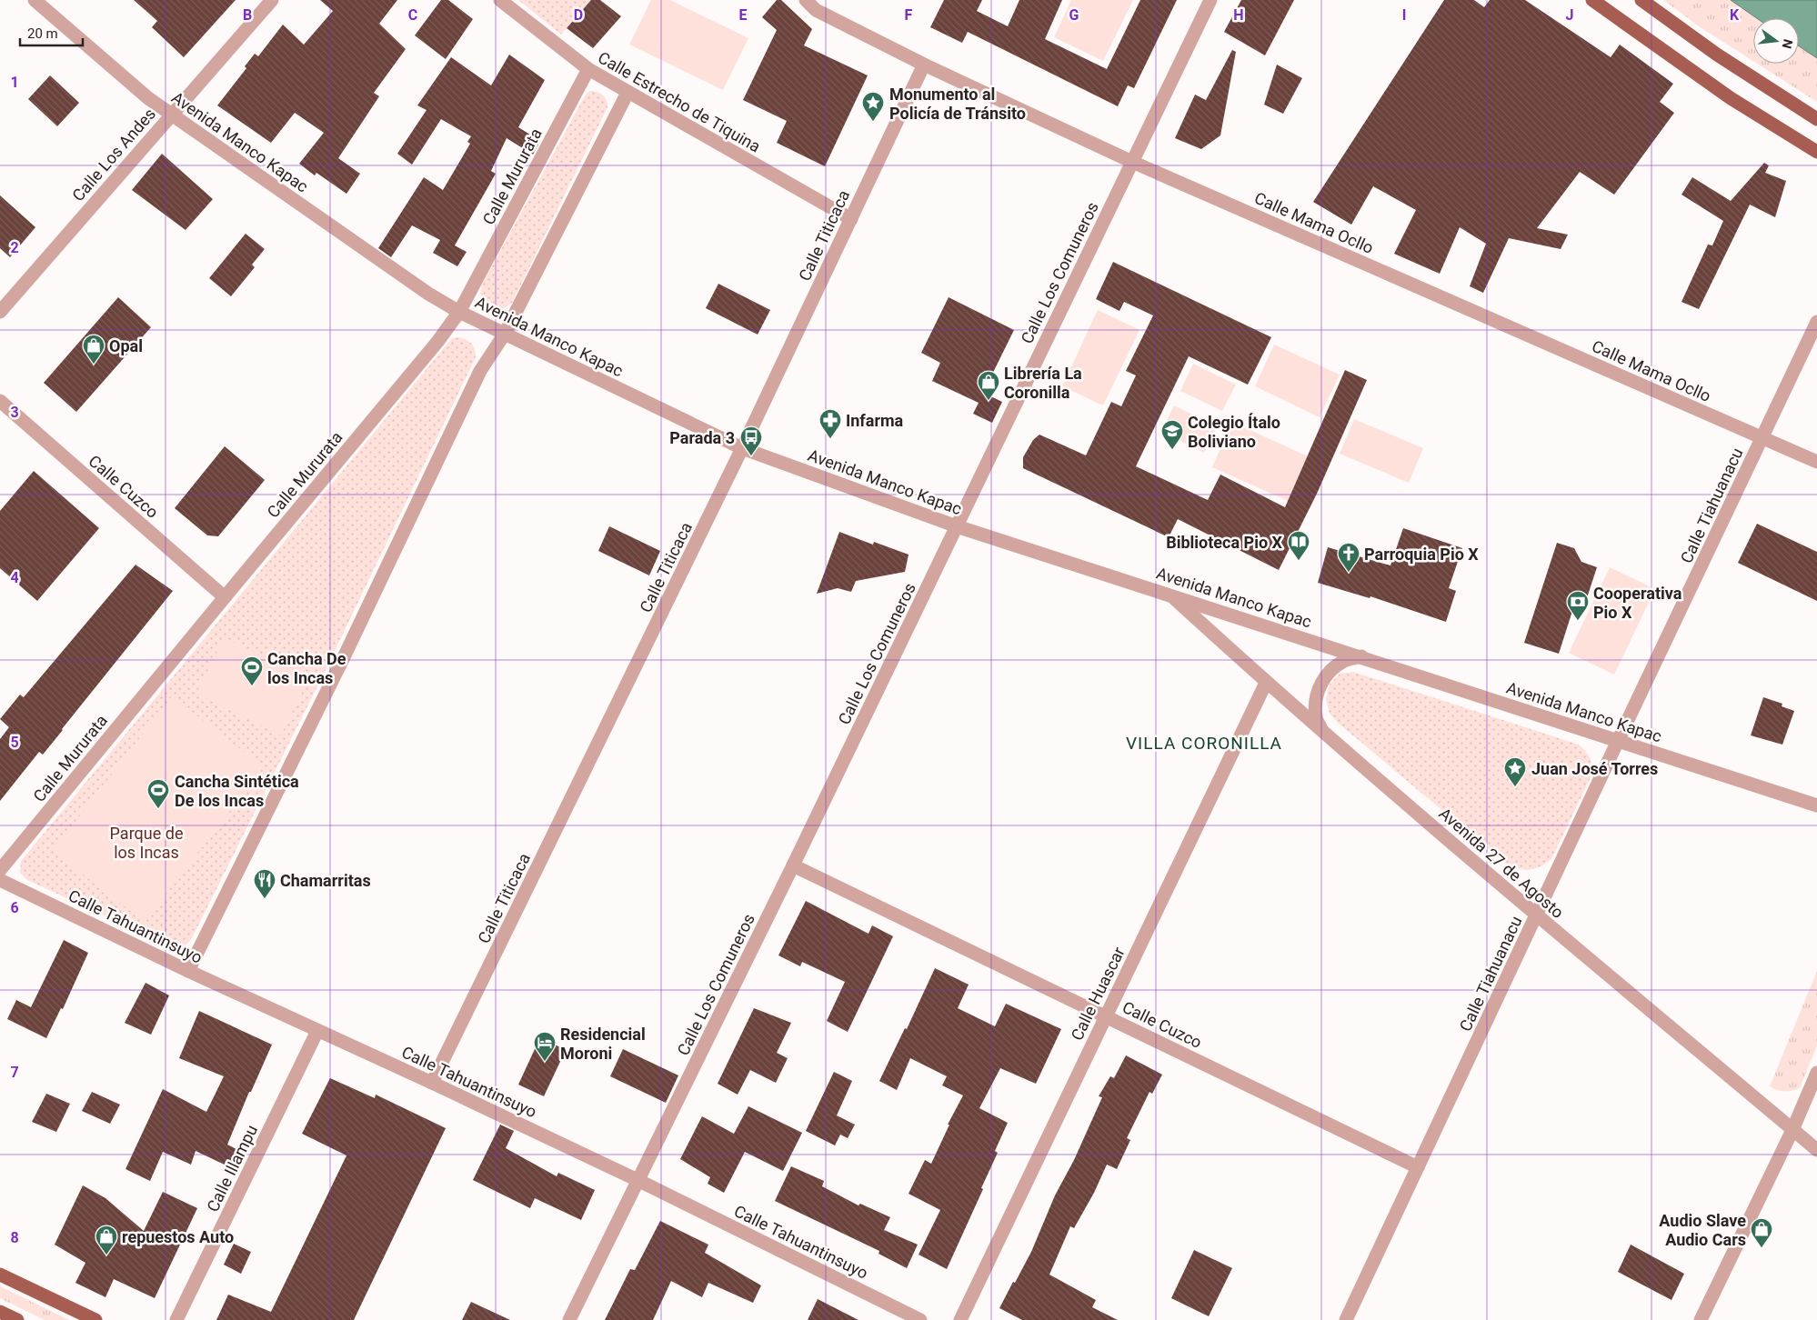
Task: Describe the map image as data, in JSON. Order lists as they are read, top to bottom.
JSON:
{
  "streets": {
    "street": [
      "Calle Estrecho de Tiquina",
      "Avenida Manco Kapac",
      "Calle Los Andes",
      "Calle Mururata",
      "Calle Mama Ocllo",
      "Calle Titicaca",
      "Calle Los Comuneros",
      "Calle Cuzco",
      "Calle Tiahuanacu",
      "Avenida 27 de Agosto",
      "Calle Tahuantinsuyo",
      "Calle Huascar",
      "Calle Illampu"
    ]
  },
  "crossings": [
    ["Calle Estrecho de Tiquina", "Calle Mururata"],
    ["Calle Estrecho de Tiquina", "Calle Titicaca"],
    ["Avenida Manco Kapac", "Calle Los Andes"],
    ["Avenida Manco Kapac", "Calle Mururata"],
    ["Avenida Manco Kapac", "Calle Titicaca"],
    ["Avenida Manco Kapac", "Calle Los Comuneros"],
    ["Avenida Manco Kapac", "Calle Tiahuanacu"],
    ["Avenida Manco Kapac", "Avenida 27 de Agosto"],
    ["Calle Mururata", "Calle Cuzco"],
    ["Calle Mama Ocllo", "Calle Titicaca"],
    ["Calle Mama Ocllo", "Calle Los Comuneros"],
    ["Calle Mama Ocllo", "Calle Tiahuanacu"],
    ["Calle Titicaca", "Calle Tahuantinsuyo"],
    ["Calle Los Comuneros", "Calle Cuzco"],
    ["Calle Los Comuneros", "Calle Tahuantinsuyo"],
    ["Calle Cuzco", "Calle Tiahuanacu"],
    ["Calle Cuzco", "Calle Huascar"],
    ["Calle Tiahuanacu", "Avenida 27 de Agosto"],
    ["Avenida 27 de Agosto", "Calle Huascar"],
    ["Calle Tahuantinsuyo", "Calle Illampu"]
  ],
  "districts": ["VILLA CORONILLA"],
  "parks": ["Parque de los Incas"],
  "places": {
    "place": ["Monumento al Policía de Tránsito", "Juan José Torres"],
    "shop": [
      "Opal",
      "Librería La Coronilla",
      "Audio Slave Audio Cars",
      "repuestos Auto"
    ],
    "pharmacy": ["Infarma"],
    "school or university": ["Colegio Ítalo Boliviano"],
    "bus stop": ["Parada 3"],
    "library": ["Biblioteca Pio X"],
    "church": ["Parroquia Pio X"],
    "bank": ["Cooperativa Pio X"],
    "sports": ["Cancha De los Incas", "Cancha Sintética De los Incas"],
    "restaurant": ["Chamarritas"],
    "hotel": ["Residencial Moroni"]
  },
  "scale_bar": "20 m",
  "north": "right",
  "grid": {
    "columns": [
      "B",
      "C",
      "D",
      "E",
      "F",
      "G",
      "H",
      "I",
      "J",
      "K"
    ],
    "rows": [
      "1",
      "2",
      "3",
      "4",
      "5",
      "6",
      "7",
      "8"
    ]
  }
}
